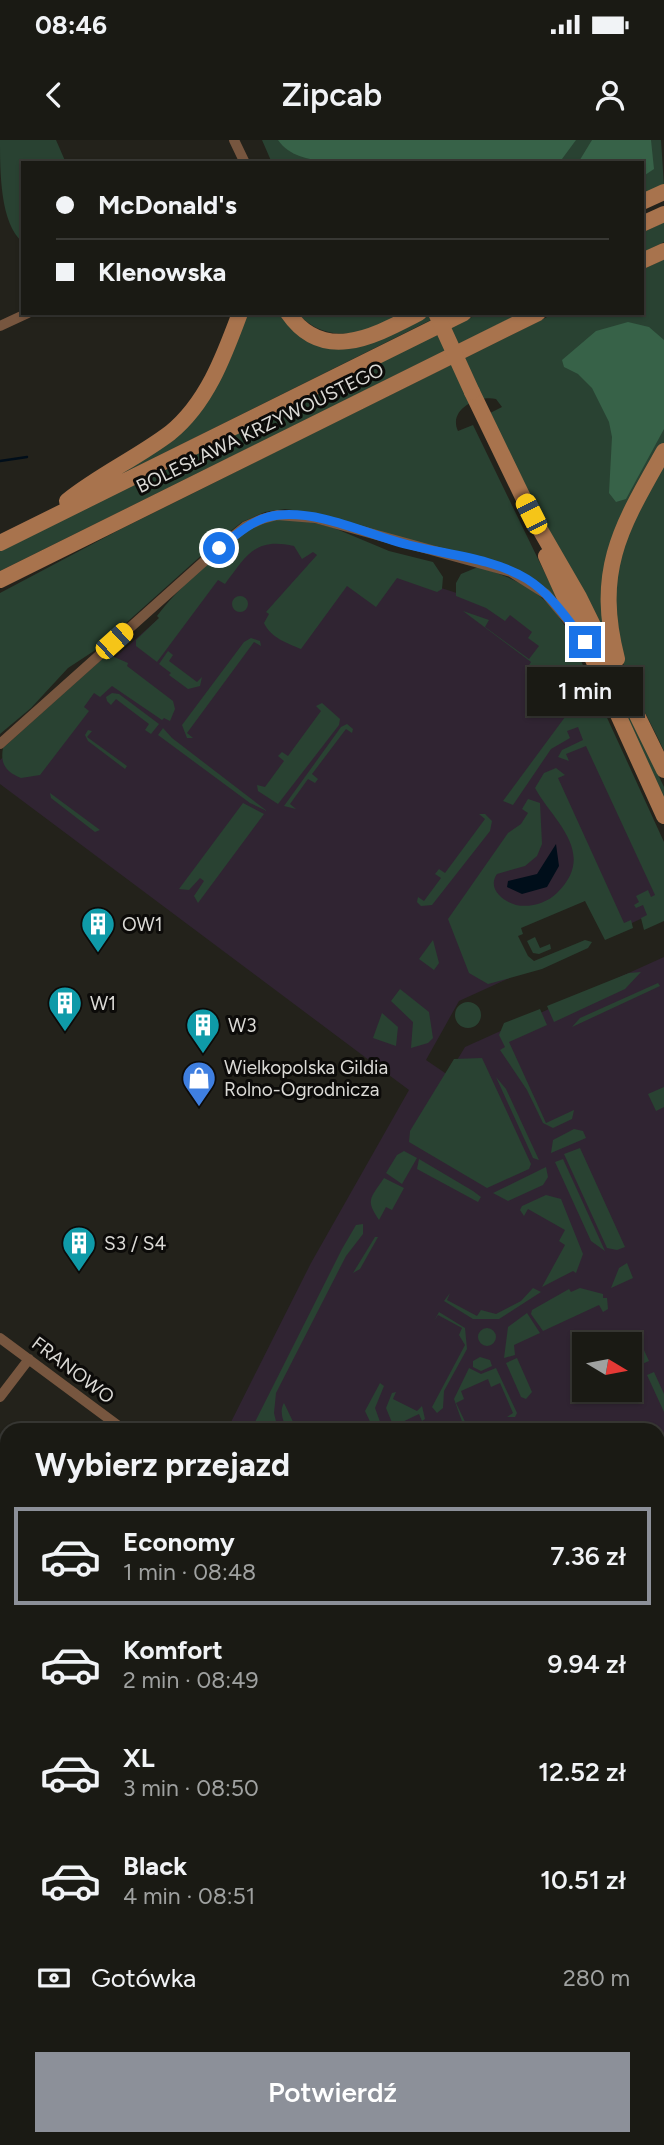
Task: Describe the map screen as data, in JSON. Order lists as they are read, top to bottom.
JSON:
{
  "streets": {
    "main road": ["BOLESŁAWA KRZYWOUSTEGO"],
    "street": ["FRANOWO"]
  },
  "places": {
    "building": [
      "OW1",
      "W1",
      "W3",
      "S3 / S4"
    ],
    "shop": ["Wielkopolska Gildia Rolno-Ogrodnicza"]
  },
  "north": "right",
  "page": {
    "status": "08:46",
    "header": "Zipcab",
    "banner": ["McDonald's", "Klenowska"],
    "bubble": "1 min",
    "heading": "Wybierz przejazd",
    "list": [
      {
        "name": "Economy",
        "note": "1 min · 08:48",
        "value": "7.36 zł"
      },
      {
        "name": "Komfort",
        "note": "2 min · 08:49",
        "value": "9.94 zł"
      },
      {
        "name": "XL",
        "note": "3 min · 08:50",
        "value": "12.52 zł"
      },
      {
        "name": "Black",
        "note": "4 min · 08:51",
        "value": "10.51 zł"
      }
    ],
    "pay": ["Gotówka", "280 m"],
    "buttons": "Potwierdź"
  }
}
